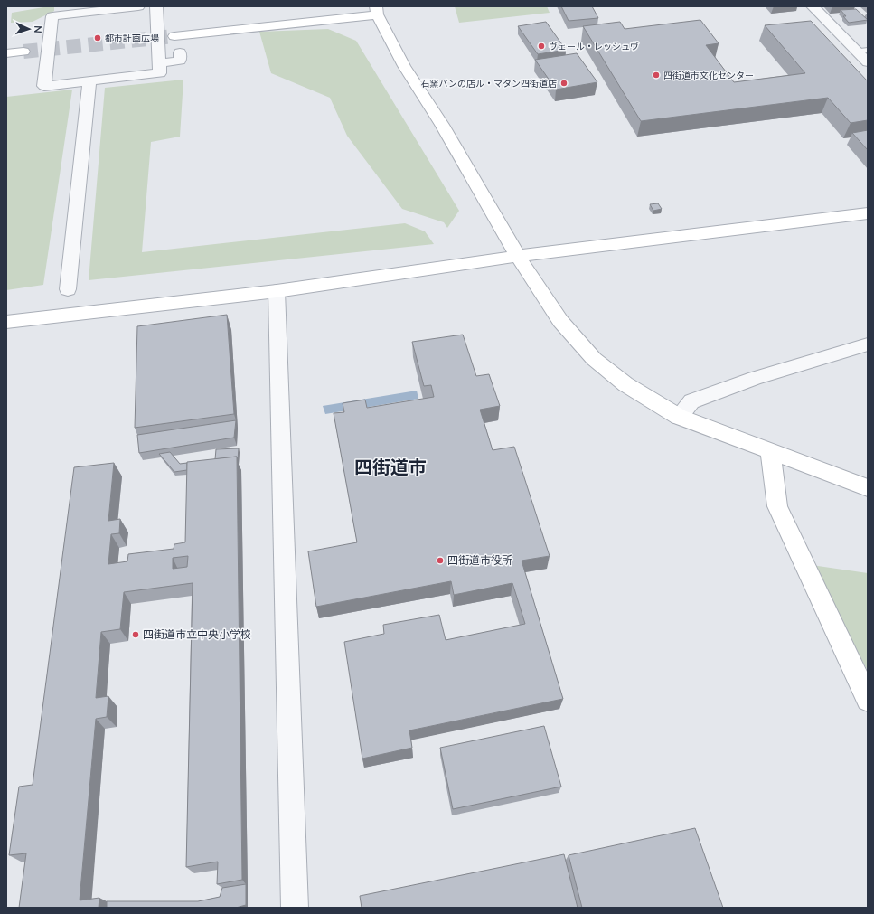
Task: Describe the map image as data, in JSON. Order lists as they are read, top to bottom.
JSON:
{
  "districts": ["四街道市"],
  "places": [
    "都市計画広場",
    "ヴェール・レッシュヴ",
    "四街道市文化センター",
    "石窯パンの店ル・マタン四街道店",
    "四街道市役所",
    "四街道市立中央小学校"
  ],
  "north": "right"
}
